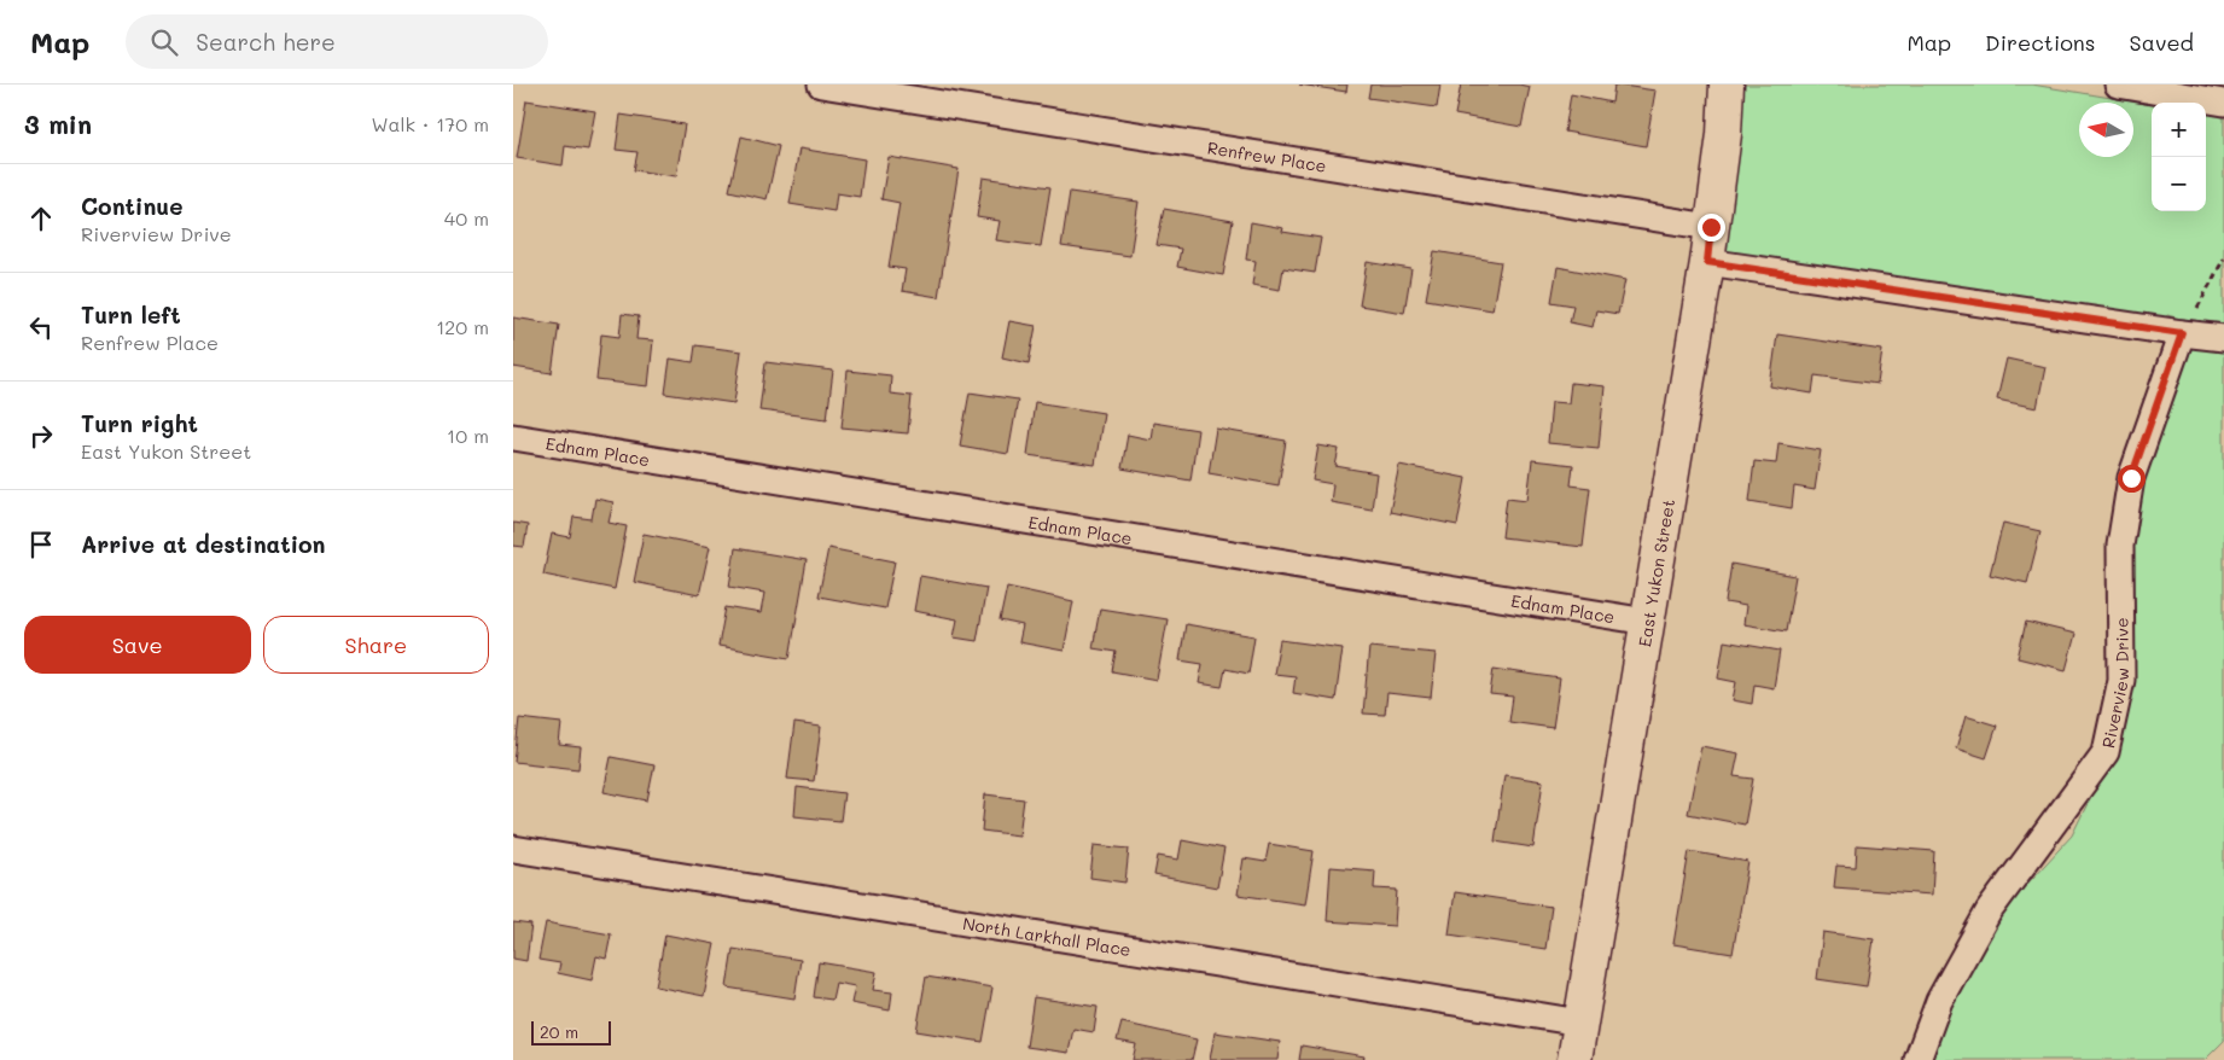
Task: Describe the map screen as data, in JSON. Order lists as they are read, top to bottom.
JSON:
{
  "streets": {
    "street": [
      "Renfrew Place",
      "Ednam Place",
      "East Yukon Street",
      "Riverview Drive",
      "North Larkhall Place"
    ]
  },
  "crossings": [
    ["Renfrew Place", "East Yukon Street"],
    ["Ednam Place", "East Yukon Street"],
    ["East Yukon Street", "North Larkhall Place"]
  ],
  "scale_bar": "20 m",
  "north": "left",
  "page": {
    "header": "Map",
    "search": "Search here",
    "nav": ["Map", "Directions", "Saved"],
    "heading": ["3 min", "Walk · 170 m"],
    "map_buttons": ["+", "−"],
    "list": [
      ["Continue", "Riverview Drive", "40 m"],
      ["Turn left", "Renfrew Place", "120 m"],
      ["Turn right", "East Yukon Street", "10 m"],
      "Arrive at destination"
    ],
    "buttons": ["Save", "Share"],
    "scale": "20 m"
  }
}
